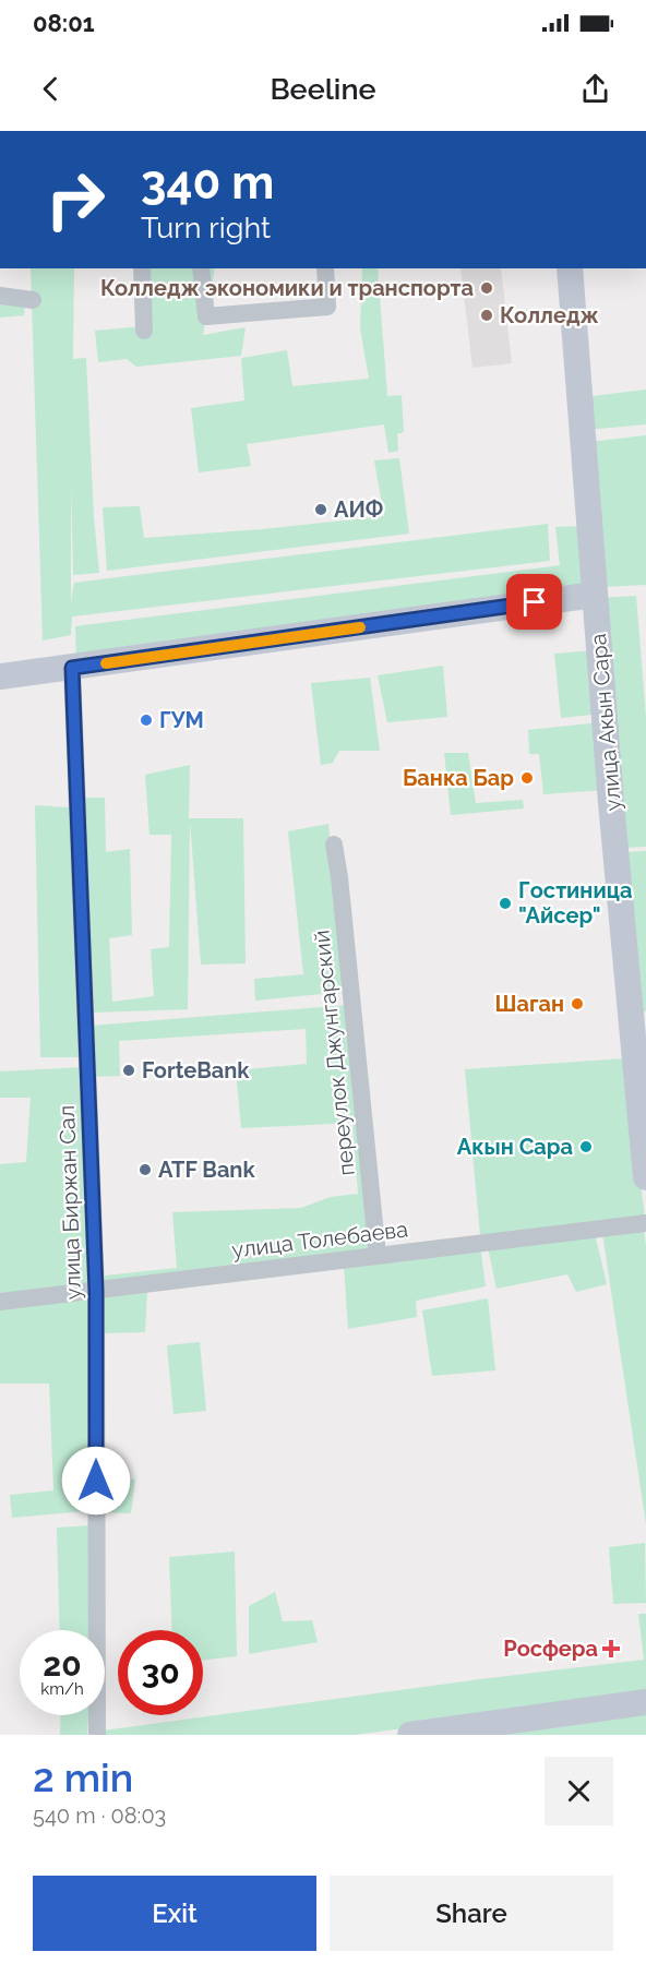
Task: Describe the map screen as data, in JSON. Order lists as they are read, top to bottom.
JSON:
{
  "streets": {
    "main road": ["улица Акын Сара"],
    "street": ["переулок Джунгарский", "улица Биржан Сал", "улица Толебаева"]
  },
  "crossings": [
    ["переулок Джунгарский", "улица Толебаева"],
    ["улица Биржан Сал", "улица Толебаева"]
  ],
  "places": {
    "other": [
      "Колледж экономики и транспорта",
      "Колледж",
      "АИФ",
      "ГУМ",
      "Банка Бар",
      "Гостиница \"Айсер\"",
      "Шаган",
      "ForteBank",
      "Акын Сара",
      "ATF Bank"
    ],
    "health": ["Росфера"]
  },
  "page": {
    "status": "08:01",
    "header": "Beeline",
    "turn": ["340 m", "Turn right"],
    "speed": "20 km/h",
    "limit": "30",
    "heading": ["2 min", "540 m · 08:03"],
    "buttons": ["Exit", "Share"]
  }
}
